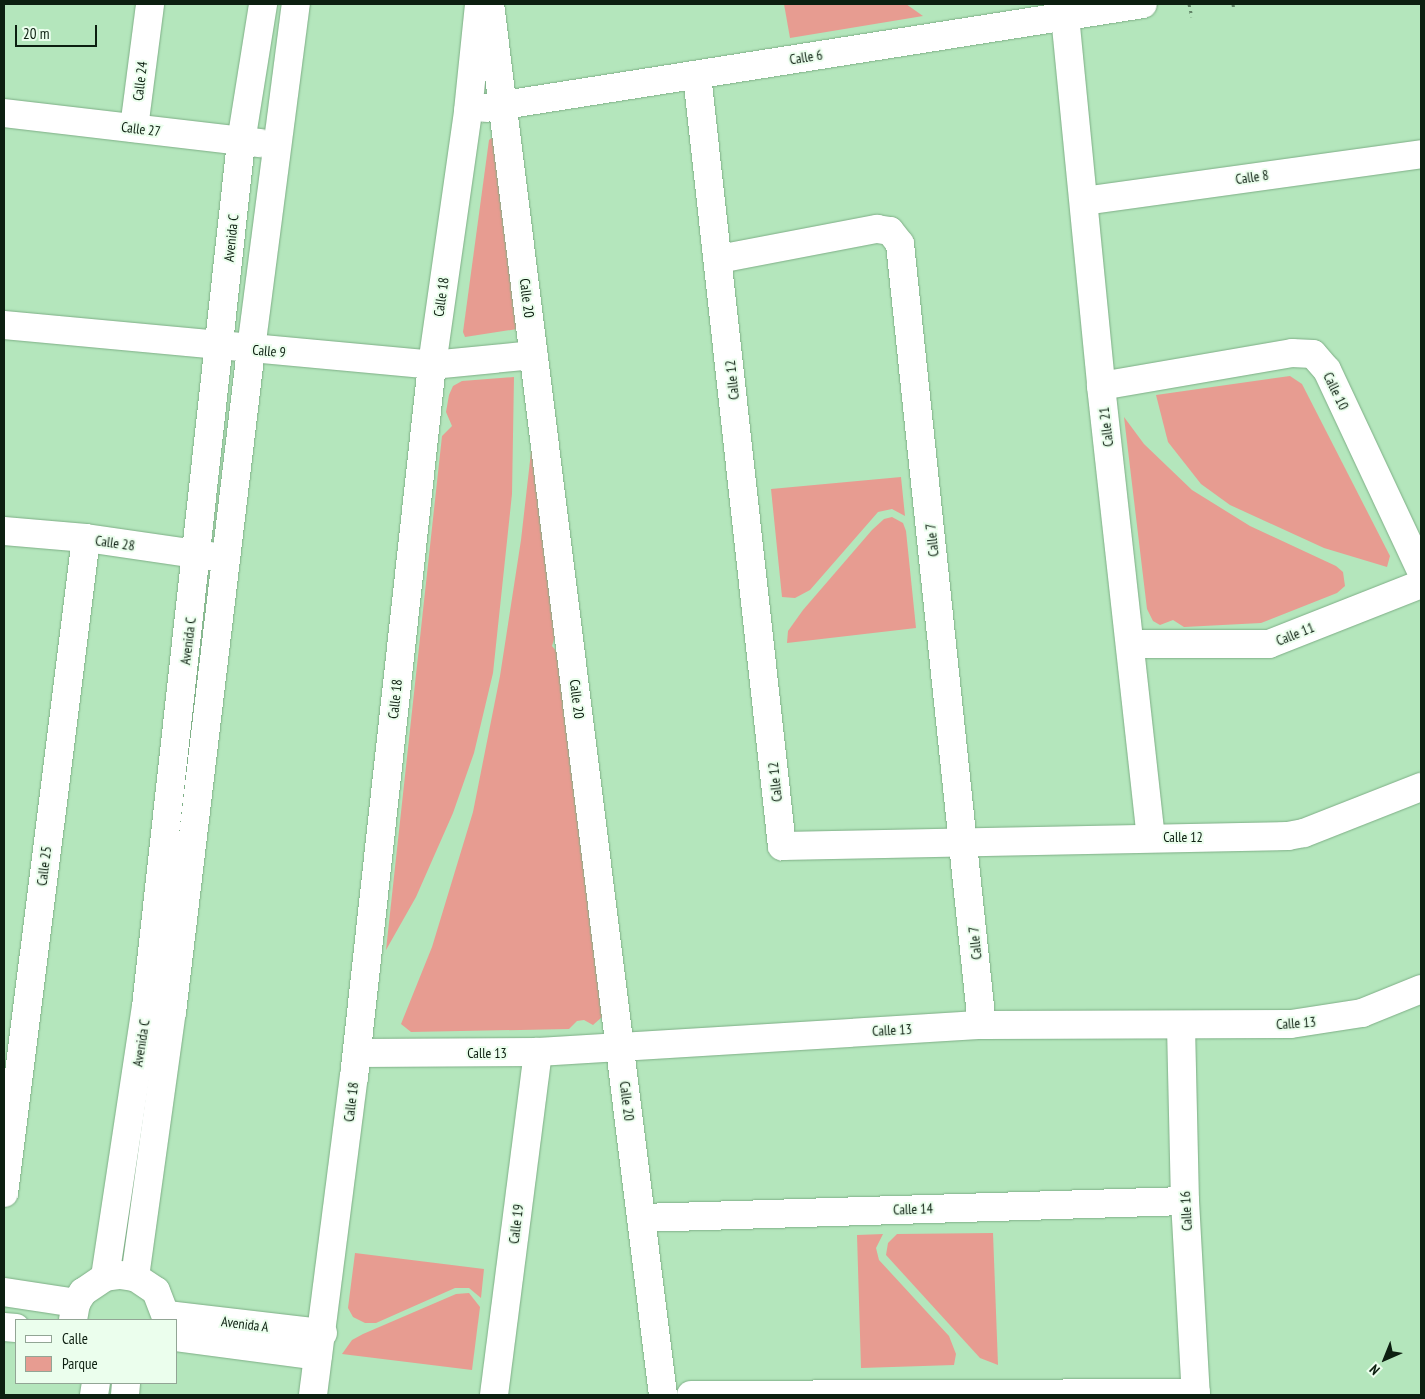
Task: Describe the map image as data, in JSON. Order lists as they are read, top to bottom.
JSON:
{
  "streets": {
    "street": [
      "Calle 6",
      "Calle 24",
      "Calle 27",
      "Calle 8",
      "Avenida C",
      "Calle 18",
      "Calle 20",
      "Calle 9",
      "Calle 12",
      "Calle 10",
      "Calle 21",
      "Calle 7",
      "Calle 28",
      "Calle 11",
      "Calle 25",
      "Calle 13",
      "Calle 14",
      "Calle 16",
      "Calle 19",
      "Avenida A"
    ]
  },
  "crossings": [
    ["Calle 6", "Calle 18"],
    ["Calle 6", "Calle 20"],
    ["Calle 6", "Calle 12"],
    ["Calle 6", "Calle 21"],
    ["Calle 24", "Calle 27"],
    ["Calle 27", "Avenida C"],
    ["Calle 8", "Calle 21"],
    ["Avenida C", "Calle 9"],
    ["Avenida C", "Calle 28"],
    ["Calle 18", "Calle 9"],
    ["Calle 18", "Calle 13"],
    ["Calle 18", "Avenida A"],
    ["Calle 20", "Calle 9"],
    ["Calle 20", "Calle 13"],
    ["Calle 20", "Calle 14"],
    ["Calle 12", "Calle 21"],
    ["Calle 12", "Calle 7"],
    ["Calle 10", "Calle 21"],
    ["Calle 21", "Calle 11"],
    ["Calle 7", "Calle 13"],
    ["Calle 28", "Calle 25"],
    ["Calle 13", "Calle 16"],
    ["Calle 13", "Calle 19"],
    ["Calle 14", "Calle 16"]
  ],
  "legend": ["Calle", "Parque"],
  "scale_bar": "20 m",
  "north": "bottom left"
}
